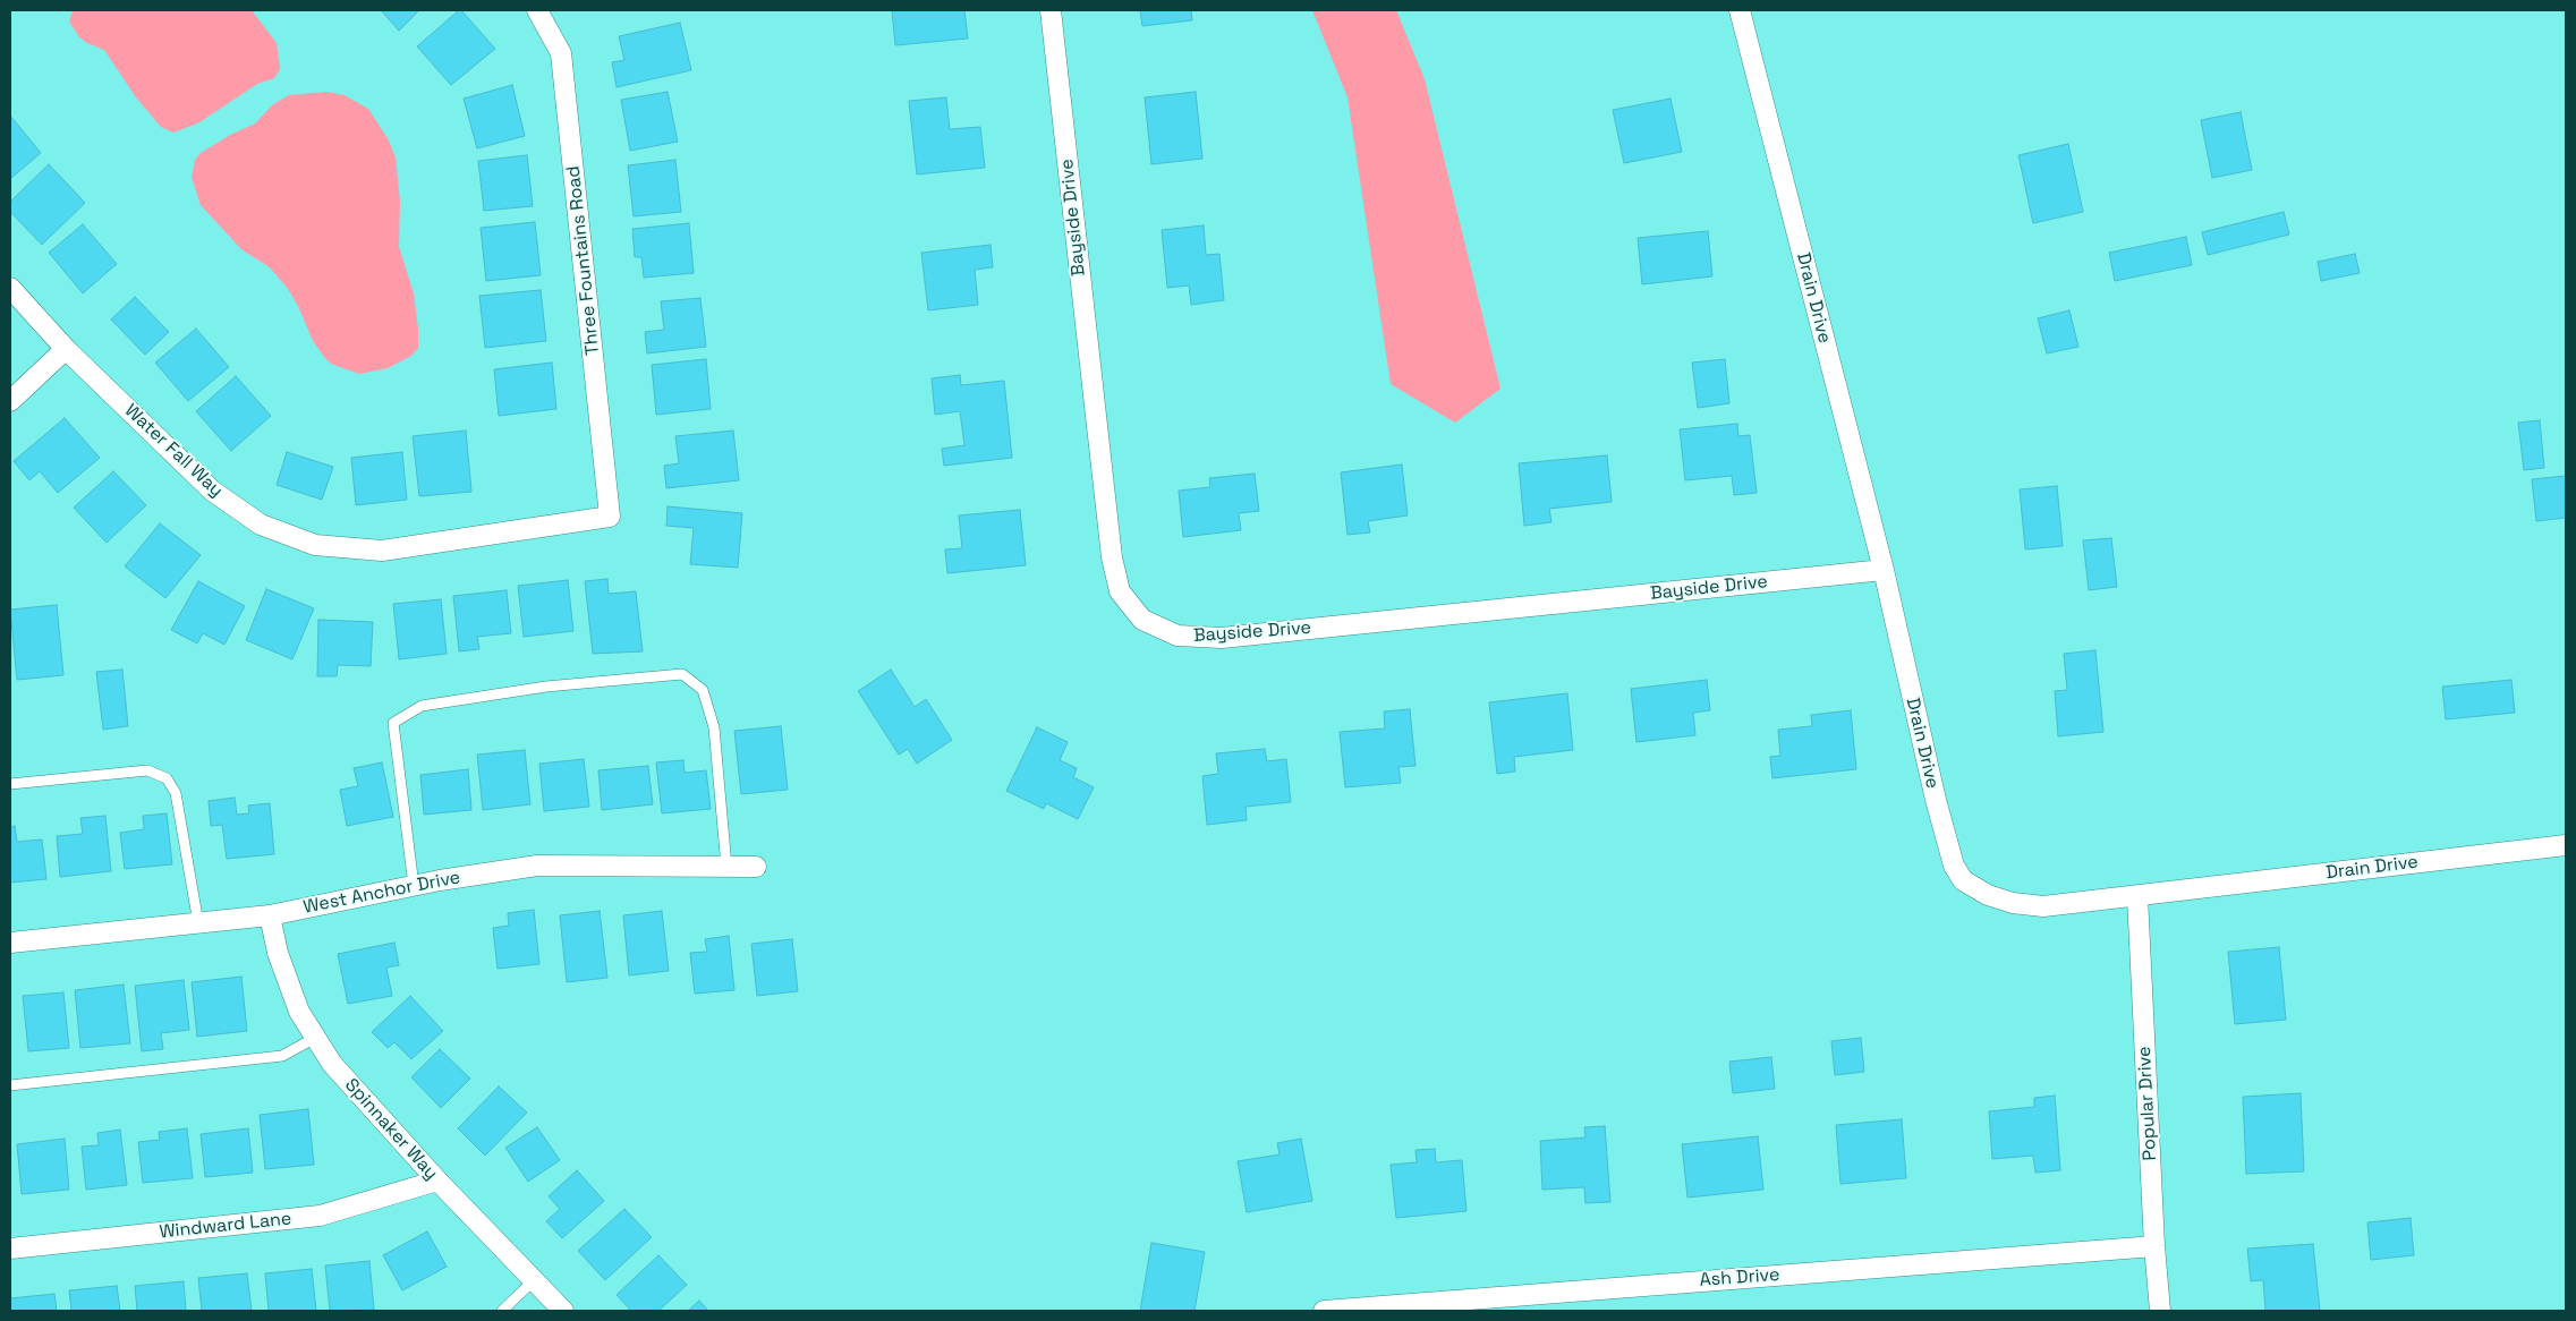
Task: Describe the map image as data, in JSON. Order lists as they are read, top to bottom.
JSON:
{
  "streets": {
    "street": [
      "Bayside Drive",
      "Three Fountains Road",
      "Drain Drive",
      "Water Fall Way",
      "West Anchor Drive",
      "Popular Drive",
      "Spinnaker Way",
      "Windward Lane",
      "Ash Drive"
    ]
  },
  "crossings": [
    ["Bayside Drive", "Drain Drive"],
    ["Three Fountains Road", "Water Fall Way"],
    ["Drain Drive", "Popular Drive"],
    ["West Anchor Drive", "Spinnaker Way"],
    ["Popular Drive", "Ash Drive"],
    ["Spinnaker Way", "Windward Lane"]
  ]
}
